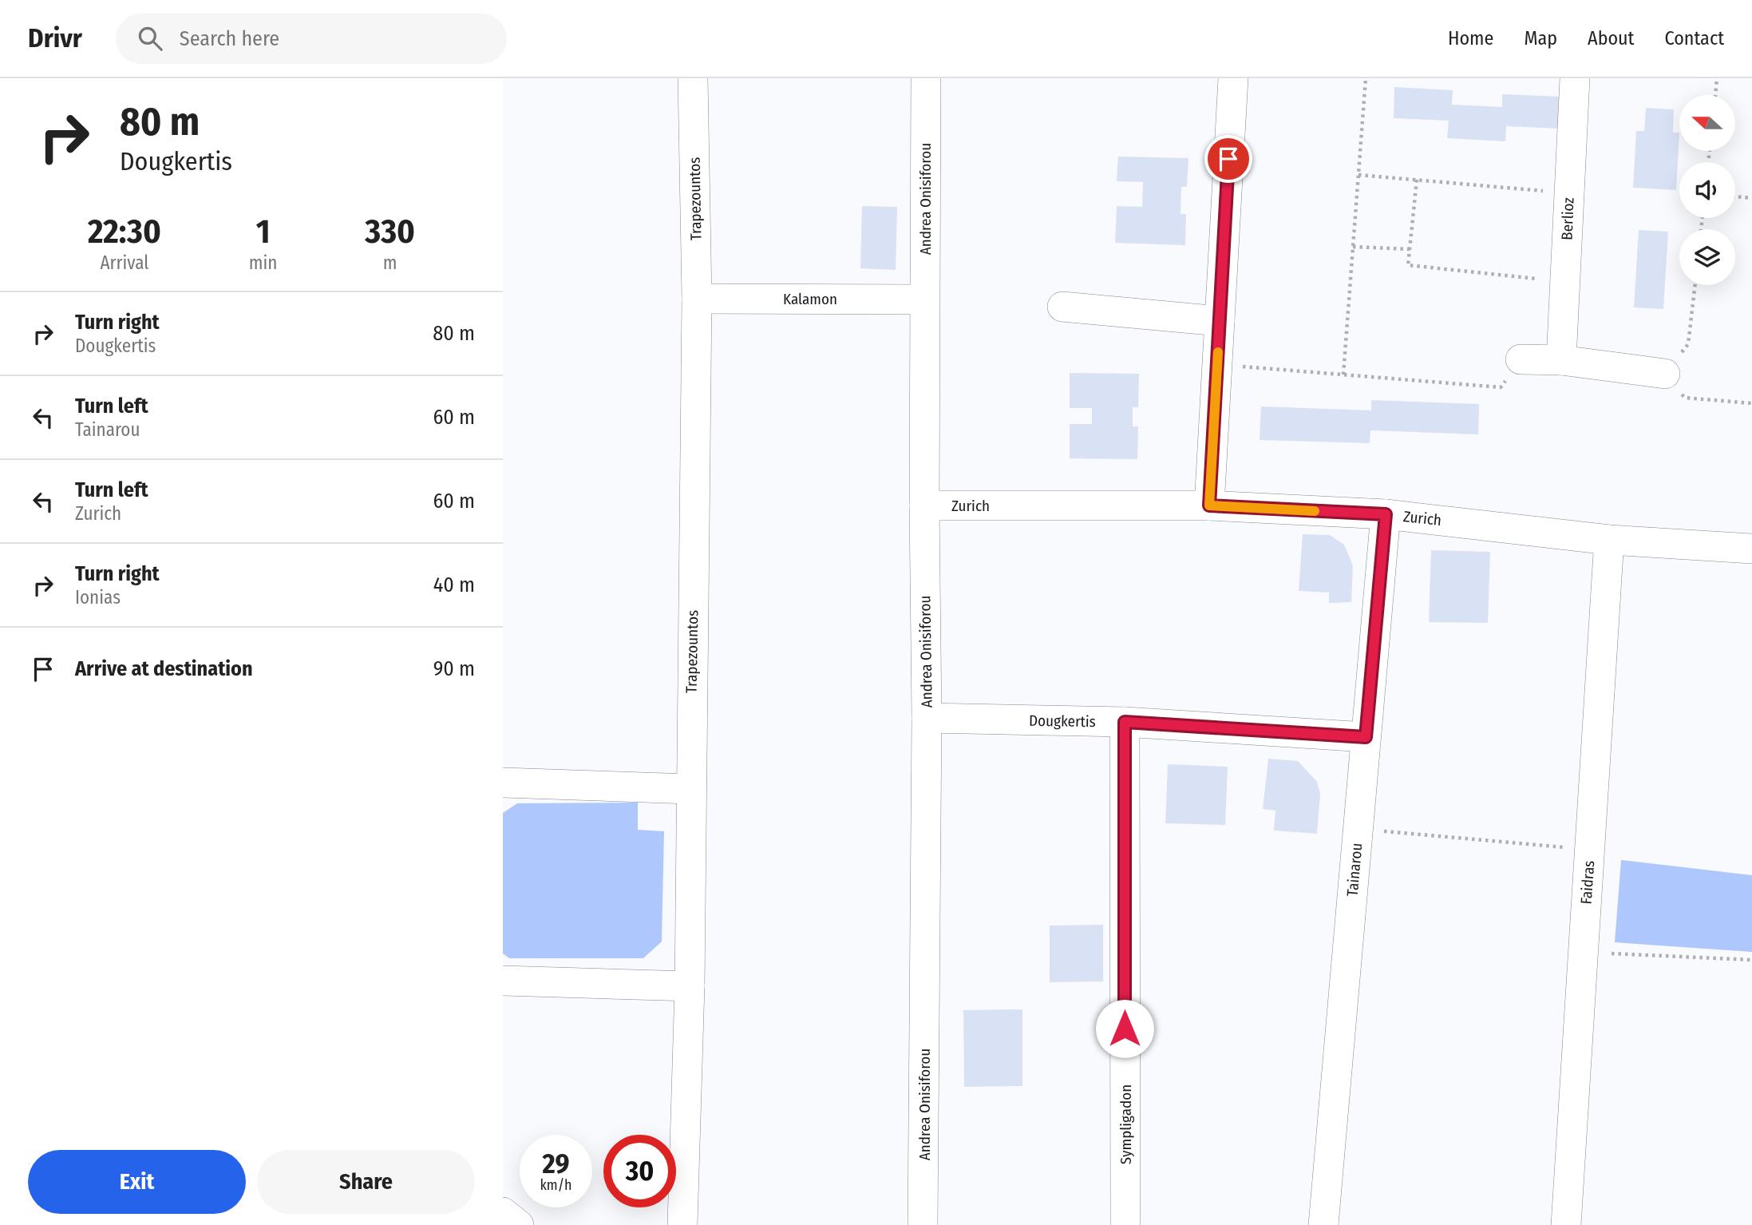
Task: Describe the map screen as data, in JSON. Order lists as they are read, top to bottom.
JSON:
{
  "streets": {
    "street": [
      "Trapezountos",
      "Andrea Onisiforou",
      "Berlioz",
      "Kalamon",
      "Zurich",
      "Dougkertis",
      "Tainarou",
      "Faidras",
      "Sympligadon"
    ]
  },
  "crossings": [
    ["Trapezountos", "Kalamon"],
    ["Andrea Onisiforou", "Kalamon"],
    ["Andrea Onisiforou", "Zurich"],
    ["Andrea Onisiforou", "Dougkertis"],
    ["Zurich", "Tainarou"],
    ["Zurich", "Faidras"],
    ["Dougkertis", "Tainarou"],
    ["Dougkertis", "Sympligadon"]
  ],
  "north": "left",
  "page": {
    "header": "Drivr",
    "search": "Search here",
    "nav": [
      "Home",
      "Map",
      "About",
      "Contact"
    ],
    "turn": ["80 m", "Dougkertis"],
    "eta": [
      "22:30",
      "Arrival",
      "1",
      "min",
      "330",
      "m"
    ],
    "list": [
      {
        "name": "Turn right",
        "note": "Dougkertis",
        "value": "80 m"
      },
      {
        "name": "Turn left",
        "note": "Tainarou",
        "value": "60 m"
      },
      {
        "name": "Turn left",
        "note": "Zurich",
        "value": "60 m"
      },
      {
        "name": "Turn right",
        "note": "Ionias",
        "value": "40 m"
      },
      {
        "name": "Arrive at destination",
        "value": "90 m"
      }
    ],
    "speed": "29 km/h",
    "limit": "30",
    "buttons": ["Exit", "Share"]
  }
}
